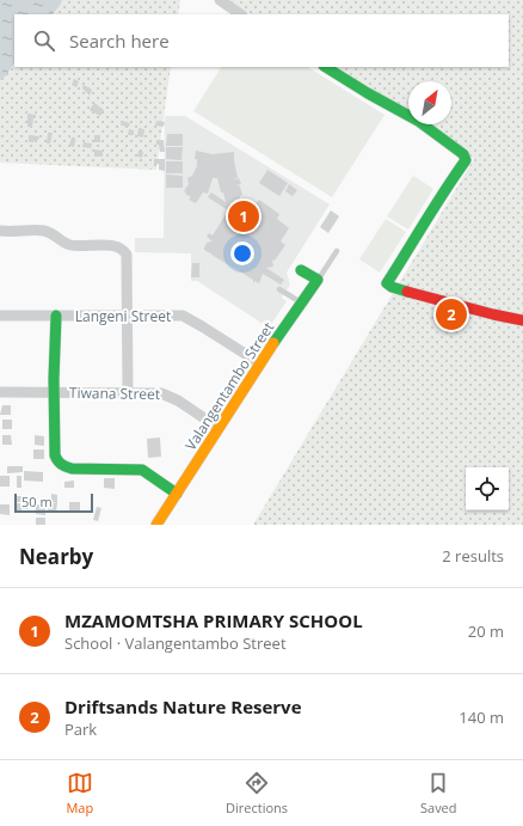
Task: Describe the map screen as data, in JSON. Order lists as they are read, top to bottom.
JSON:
{
  "streets": {
    "street": ["Langeni Street", "Valangentambo Street", "Tiwana Street"]
  },
  "crossings": [
    ["Langeni Street", "Valangentambo Street"],
    ["Valangentambo Street", "Tiwana Street"]
  ],
  "scale_bar": "50 m",
  "north": "top right",
  "page": {
    "search": "Search here",
    "pins": ["1", "2"],
    "scale": "50 m",
    "heading": ["Nearby", "2 results"],
    "list": [
      {
        "mark": "1",
        "name": "MZAMOMTSHA PRIMARY SCHOOL",
        "note": "School · Valangentambo Street",
        "value": "20 m"
      },
      {
        "mark": "2",
        "name": "Driftsands Nature Reserve",
        "note": "Park",
        "value": "140 m"
      }
    ],
    "nav": ["Map", "Directions", "Saved"]
  }
}
